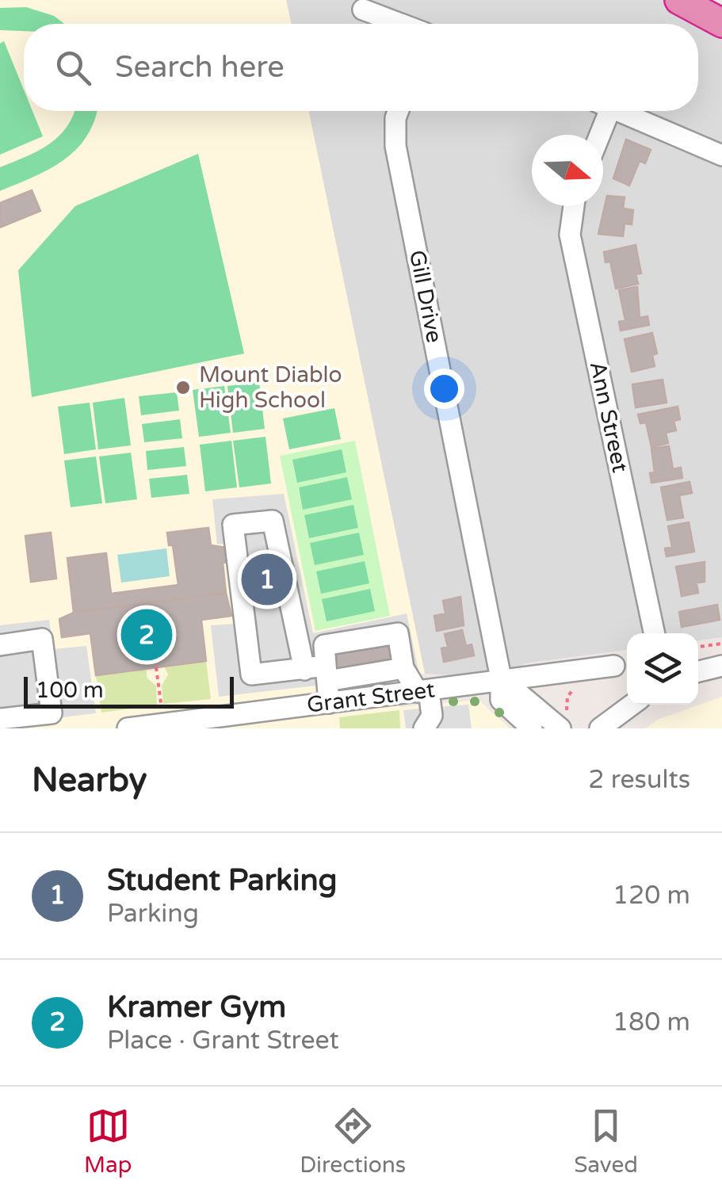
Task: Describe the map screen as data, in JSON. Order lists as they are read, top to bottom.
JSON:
{
  "streets": {
    "street": ["Gill Drive", "Ann Street", "Grant Street"]
  },
  "crossings": [
    ["Gill Drive", "Grant Street"]
  ],
  "places": ["Mount Diablo High School"],
  "scale_bar": "100 m",
  "north": "right",
  "page": {
    "search": "Search here",
    "pins": ["1", "2"],
    "scale": "100 m",
    "heading": ["Nearby", "2 results"],
    "list": [
      {
        "mark": "1",
        "name": "Student Parking",
        "note": "Parking",
        "value": "120 m"
      },
      {
        "mark": "2",
        "name": "Kramer Gym",
        "note": "Place · Grant Street",
        "value": "180 m"
      }
    ],
    "nav": ["Map", "Directions", "Saved"]
  }
}
